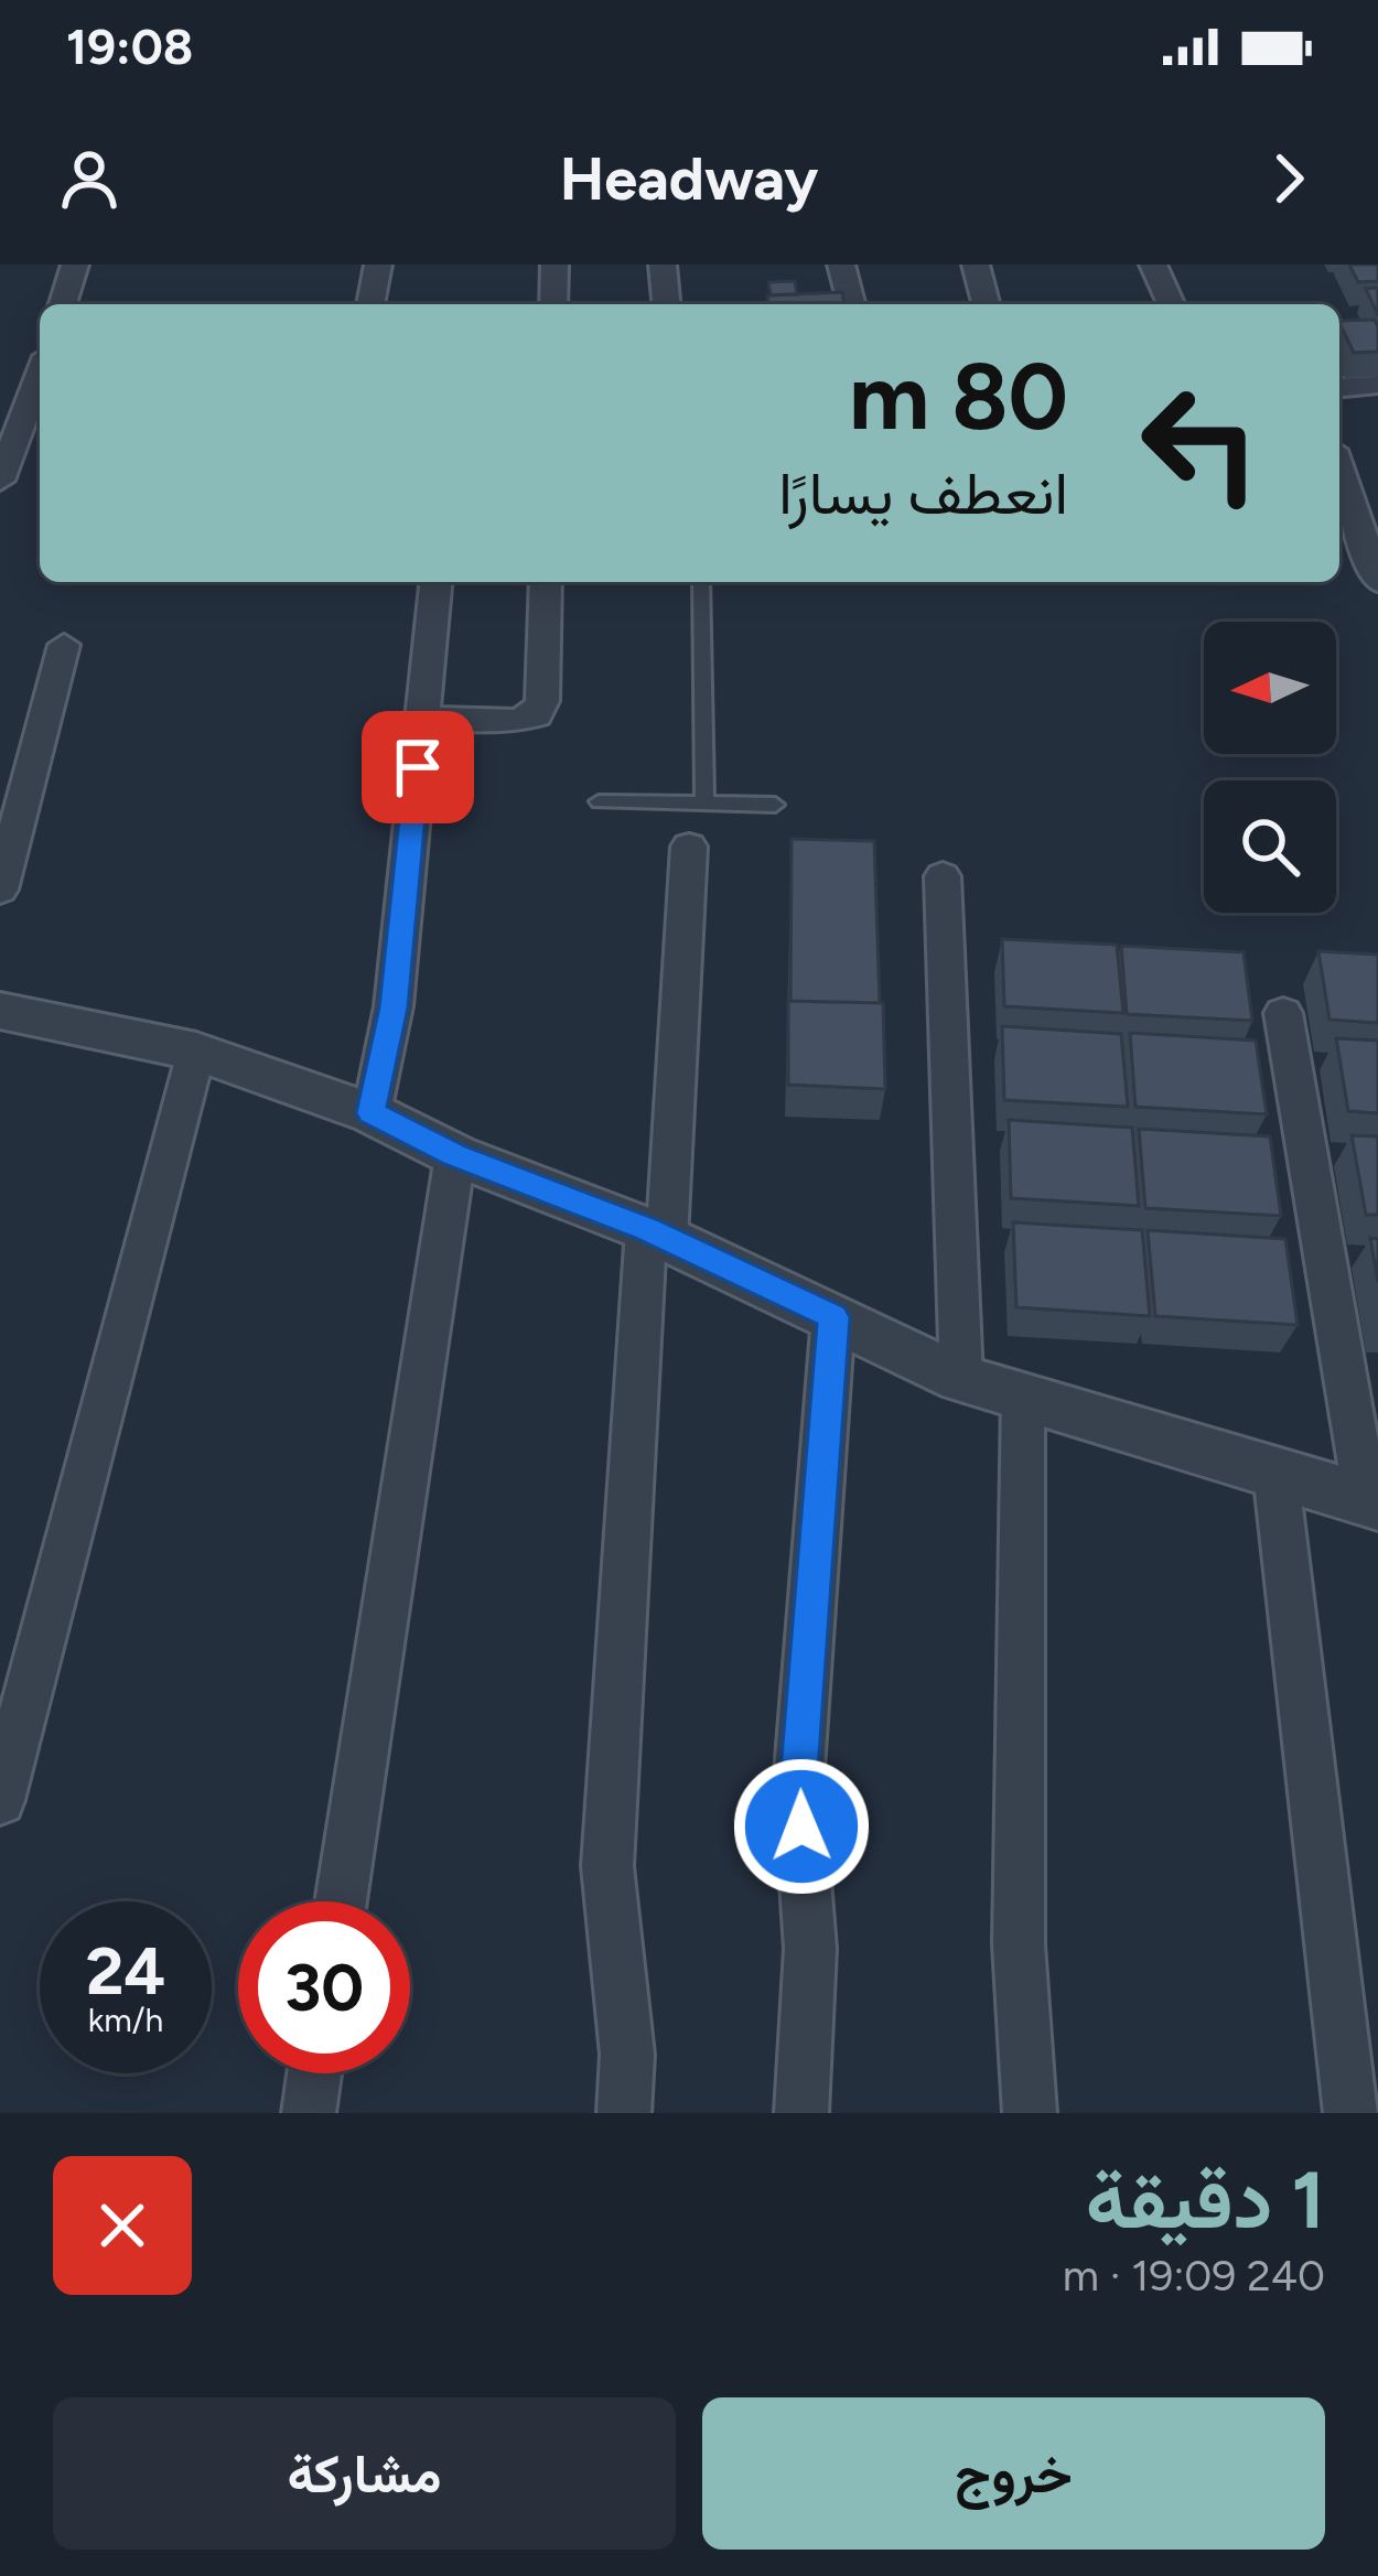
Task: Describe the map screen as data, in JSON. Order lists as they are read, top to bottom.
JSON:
{
  "north": "left",
  "page": {
    "status": "19:08",
    "header": "Headway",
    "turn": ["80 m", "انعطف يسارًا"],
    "speed": "24 km/h",
    "limit": "30",
    "heading": ["1 دقيقة", "240 m · 19:09"],
    "buttons": ["خروج", "مشاركة"]
  }
}
